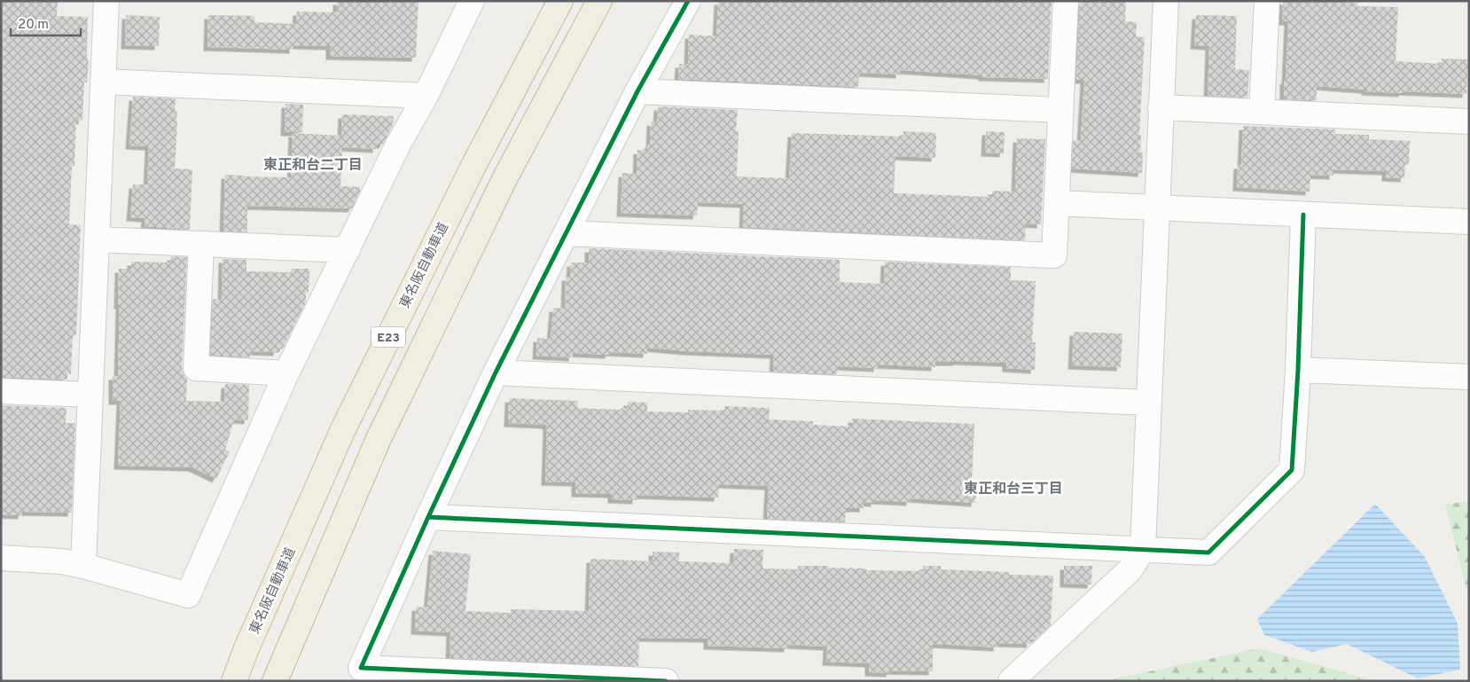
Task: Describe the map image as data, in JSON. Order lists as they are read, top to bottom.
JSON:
{
  "streets": {
    "highway": ["東名阪自動車道", "E23"]
  },
  "districts": ["東正和台二丁目", "東正和台三丁目"],
  "scale_bar": "20 m"
}
